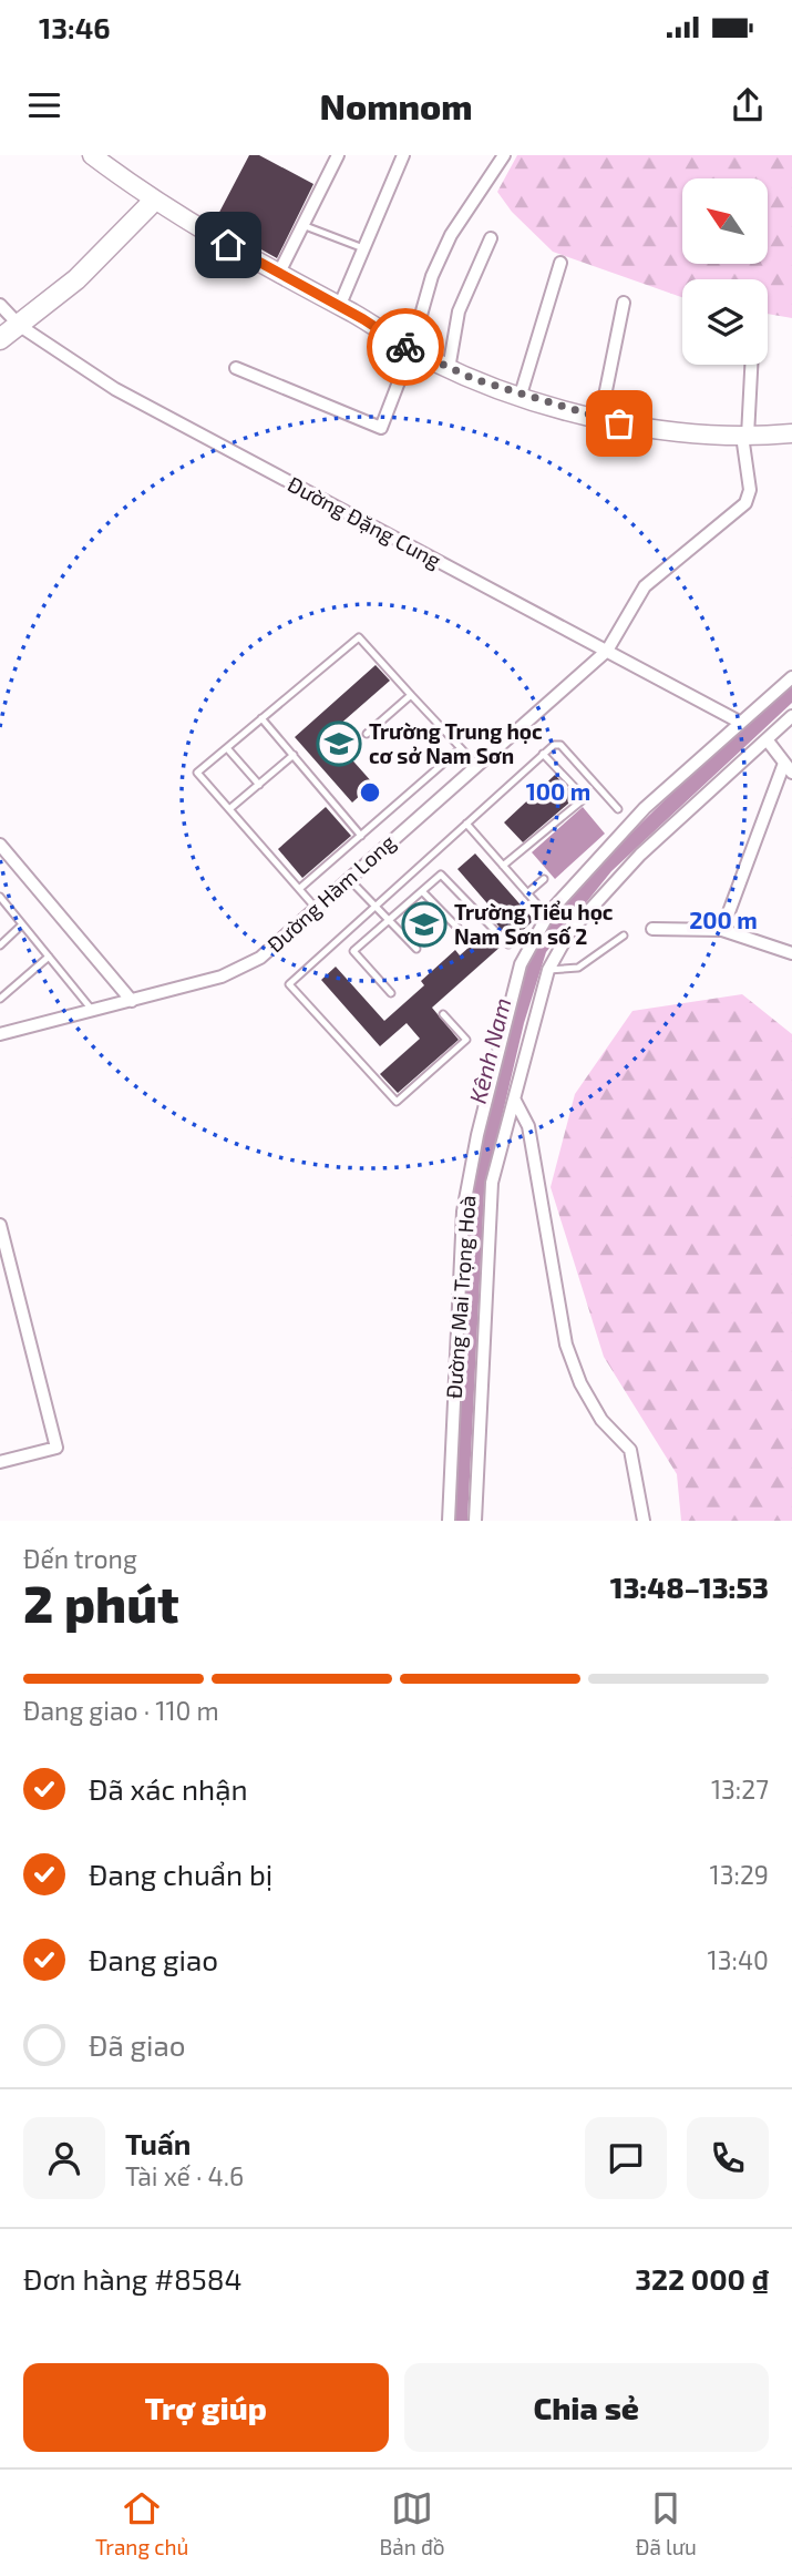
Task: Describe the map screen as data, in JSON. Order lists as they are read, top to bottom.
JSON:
{
  "streets": {
    "street": ["Đường Đặng Cung", "Đường Hàm Long", "Đường Mai Trọng Hoà"]
  },
  "crossings": [
    ["Đường Đặng Cung", "Đường Hàm Long"],
    ["Đường Đặng Cung", "Đường Mai Trọng Hoà"]
  ],
  "water": ["Kênh Nam"],
  "places": {
    "school or university": ["Trường Trung học cơ sở Nam Sơn", "Trường Tiểu học Nam Sơn số 2"]
  },
  "north": "top left",
  "page": {
    "status": "13:46",
    "header": "Nomnom",
    "heading": ["2 phút", "Đến trong", "13:48–13:53"],
    "panel": [
      "Tuấn",
      "Tài xế · 4.6",
      "Đơn hàng #8584",
      "322 000 ₫"
    ],
    "bar": "Đang giao · 110 m",
    "list": [
      ["Đã xác nhận", "13:27"],
      ["Đang chuẩn bị", "13:29"],
      ["Đang giao", "13:40"],
      "Đã giao"
    ],
    "buttons": ["Trợ giúp", "Chia sẻ"],
    "tabs": ["Trang chủ", "Bản đồ", "Đã lưu"]
  },
  "rings": ["100 m", "200 m"]
}
